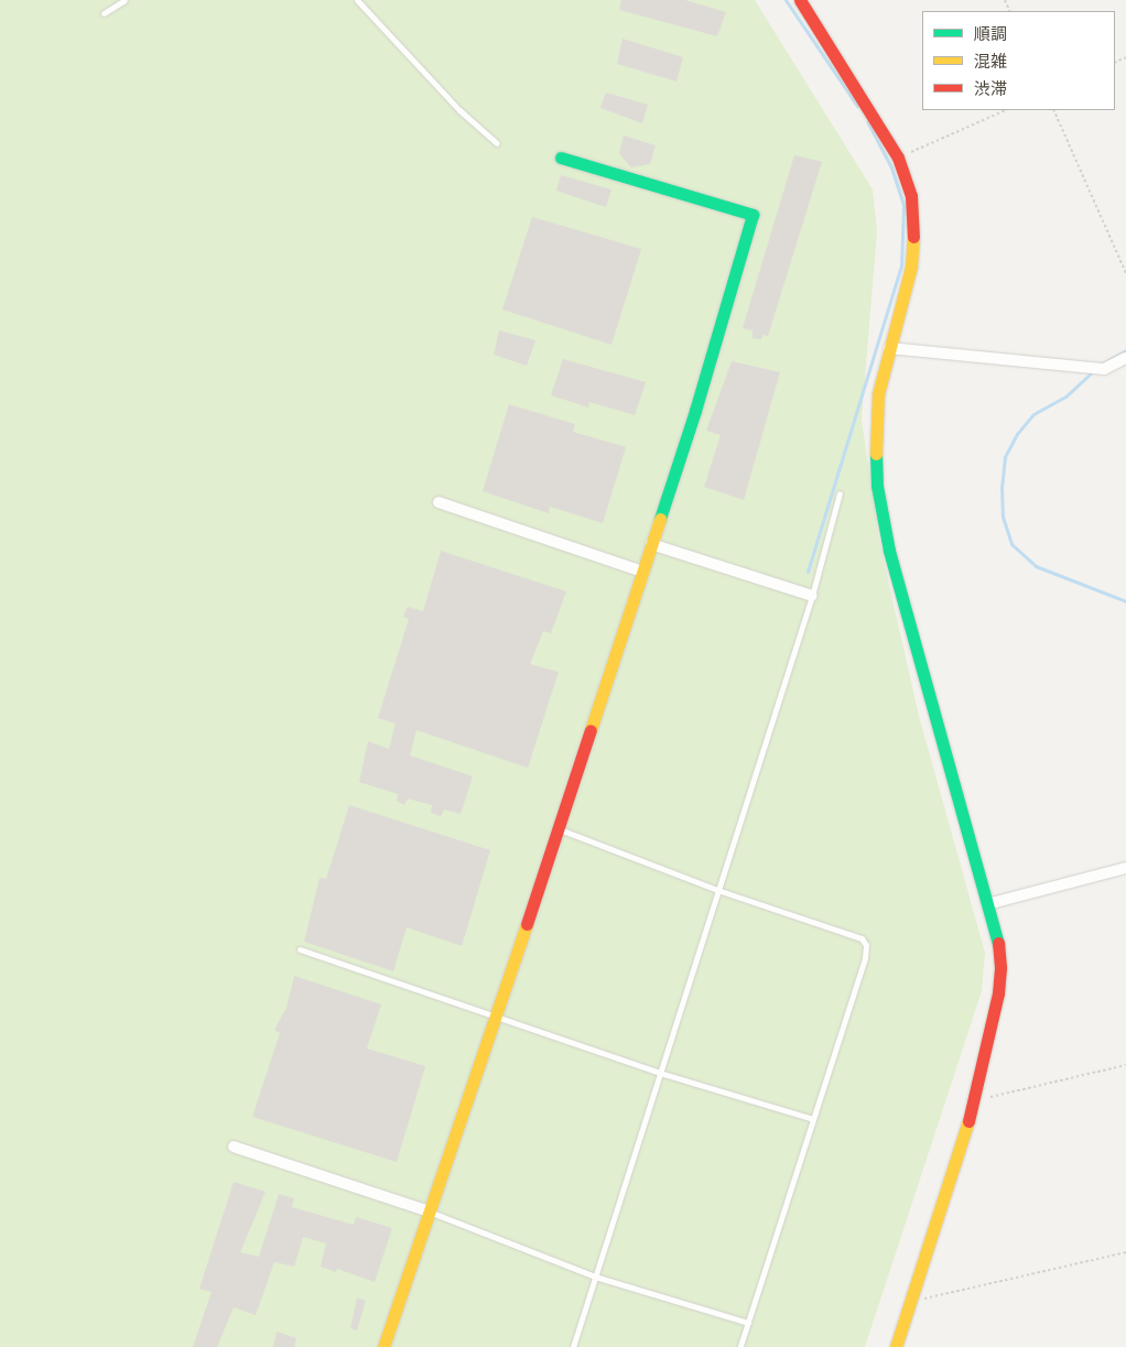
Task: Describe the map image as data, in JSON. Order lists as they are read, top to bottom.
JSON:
{
  "legend": ["順調", "混雑", "渋滞"]
}
